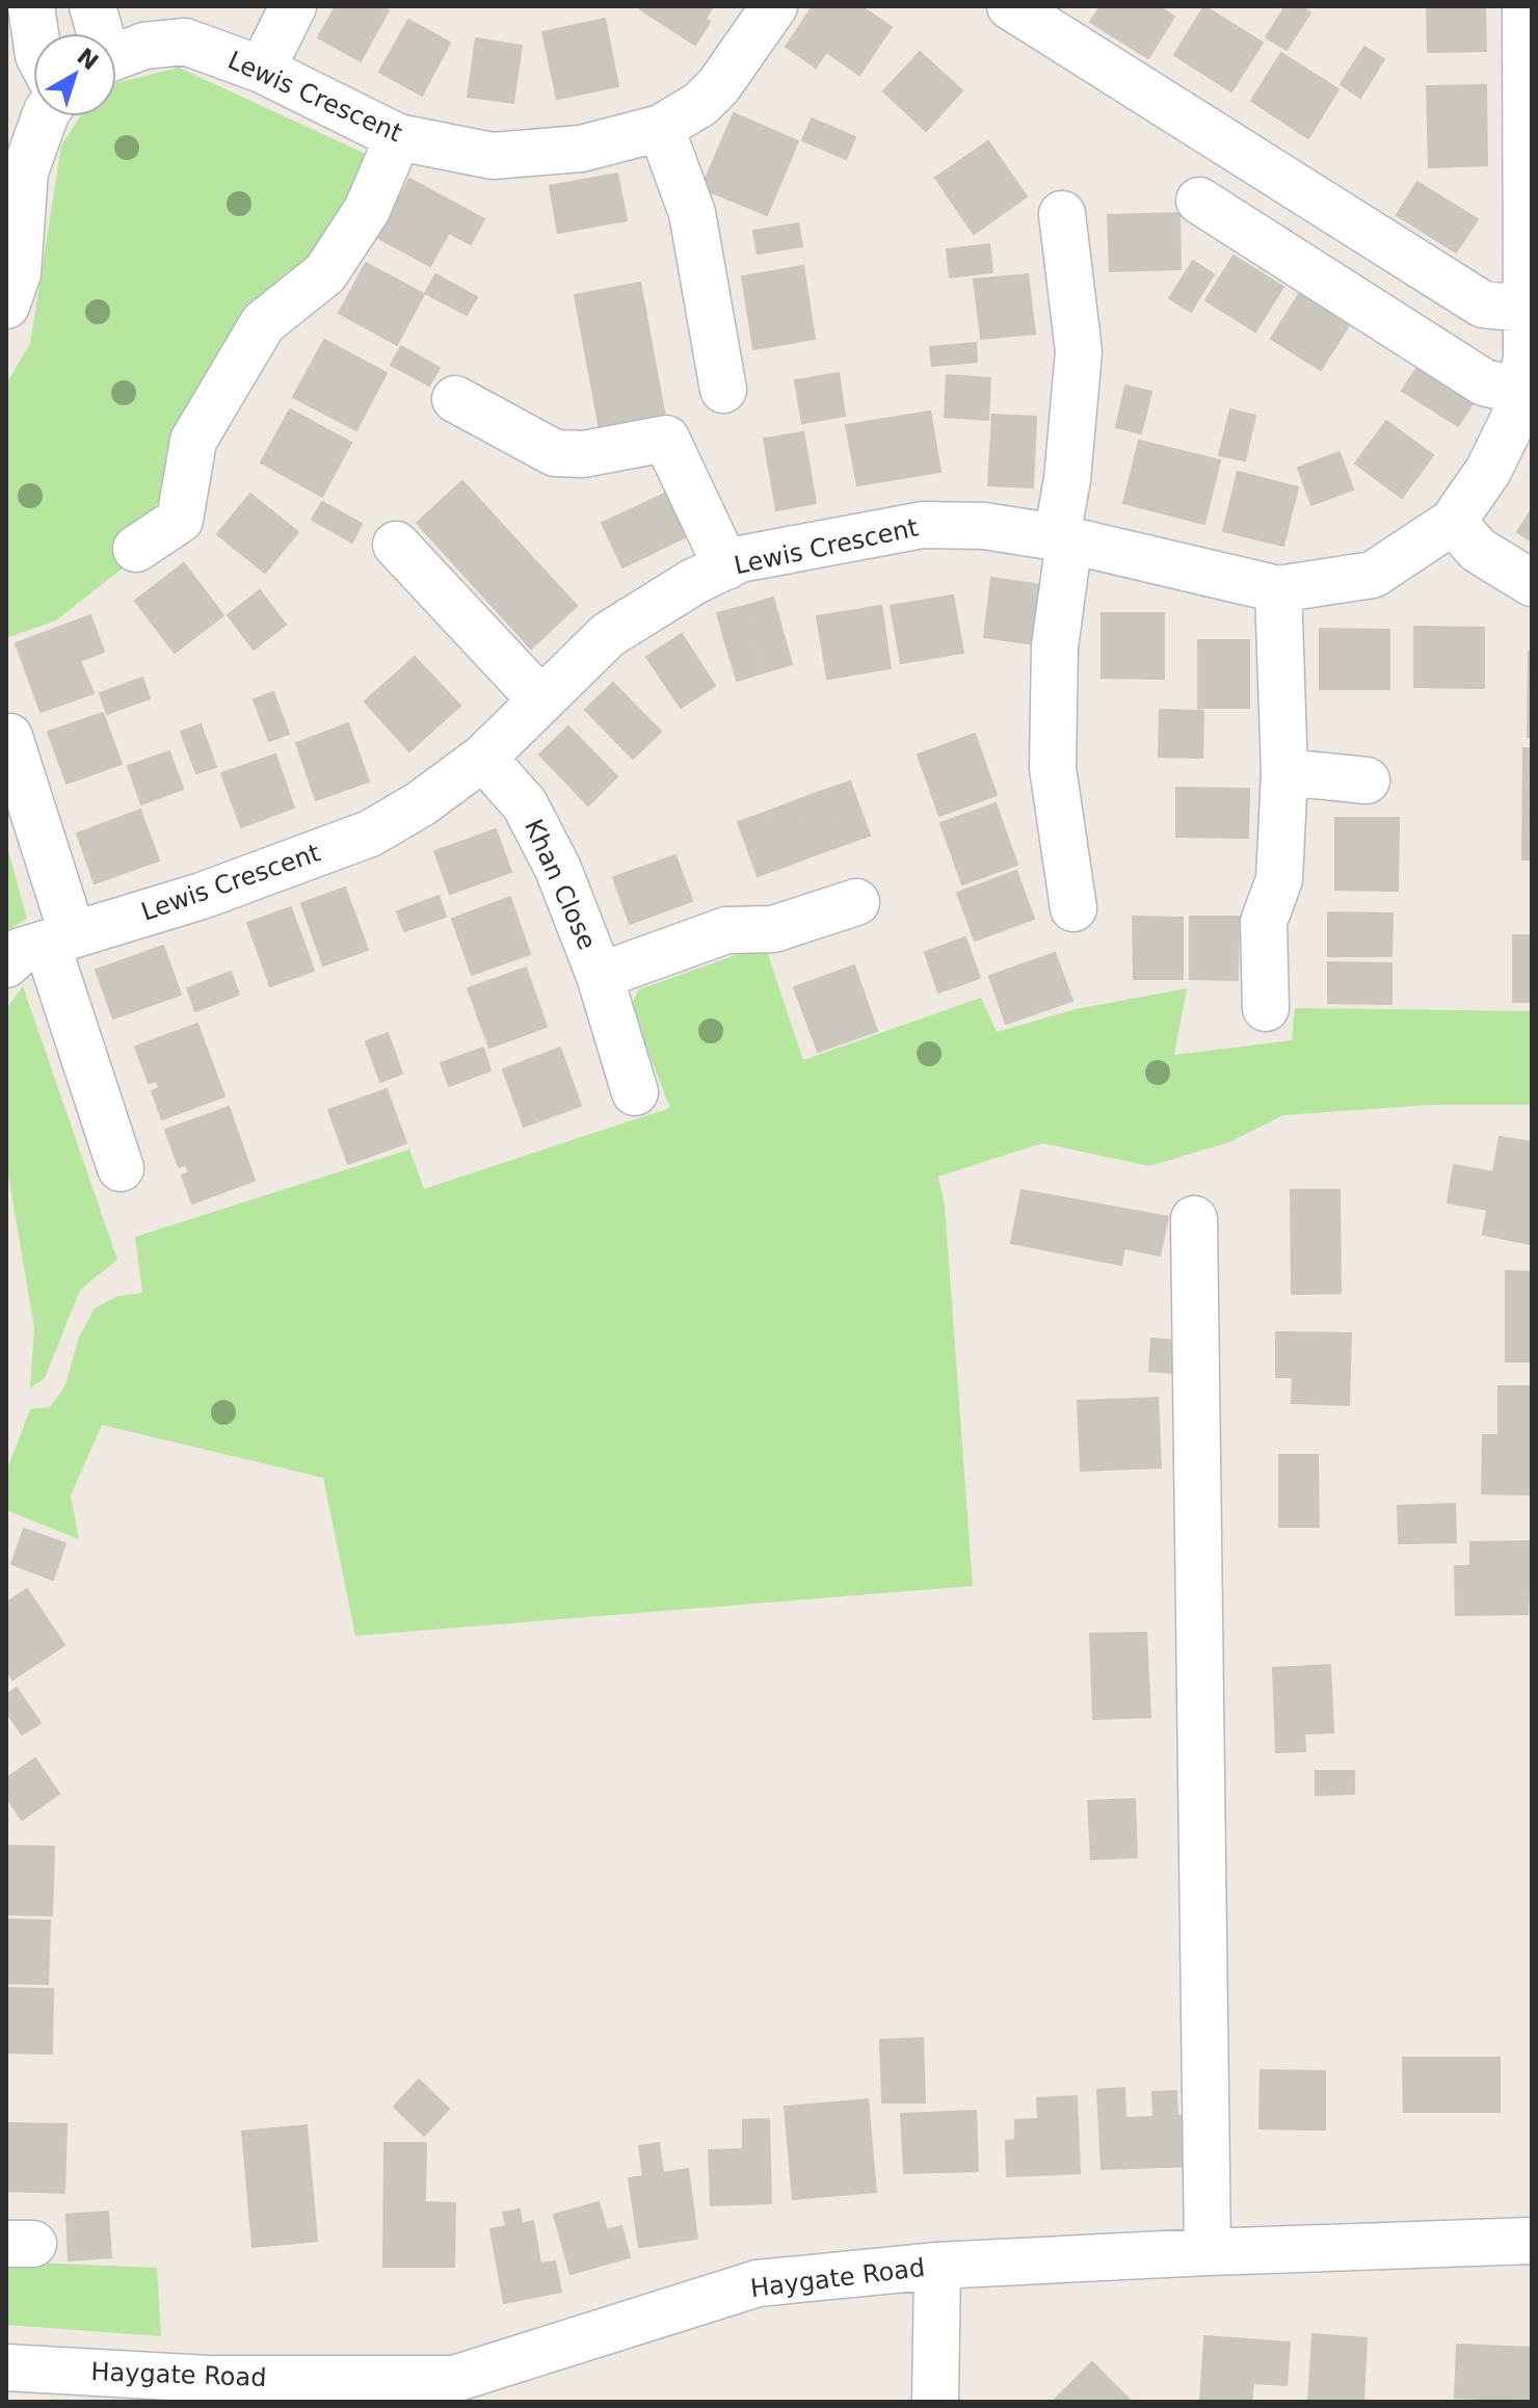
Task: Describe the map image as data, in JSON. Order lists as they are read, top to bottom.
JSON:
{
  "streets": {
    "street": ["Lewis Crescent", "Khan Close", "Haygate Road"]
  },
  "crossings": [
    ["Lewis Crescent", "Khan Close"]
  ],
  "north": "top right"
}
